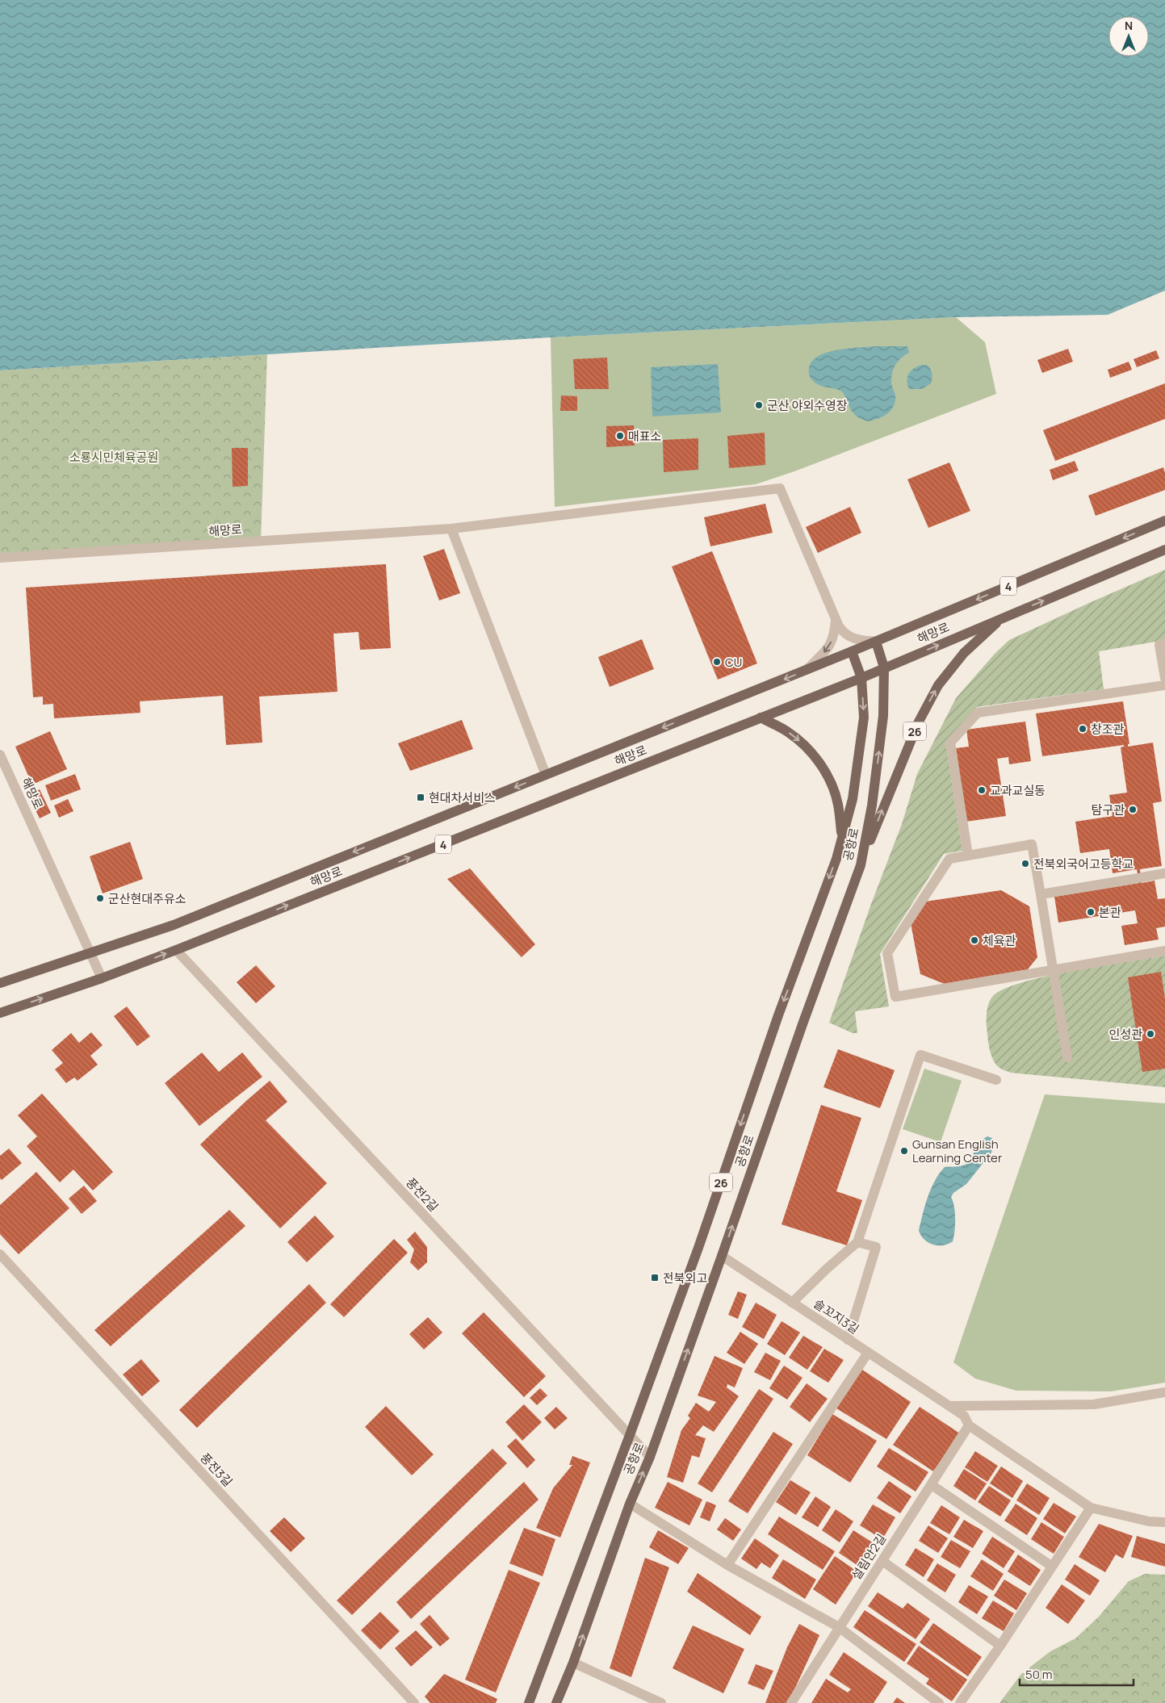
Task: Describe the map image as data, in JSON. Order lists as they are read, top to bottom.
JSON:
{
  "streets": {
    "main road": [
      "해망로",
      "4",
      "26",
      "공항로"
    ],
    "street": [
      "풍전2길",
      "솔꼬지3길",
      "풍전3길",
      "설림안2길"
    ]
  },
  "crossings": [
    ["해망로", "26"],
    ["해망로", "공항로"],
    ["해망로", "풍전2길"],
    ["26", "공항로"],
    ["공항로", "풍전2길"],
    ["공항로", "솔꼬지3길"],
    ["솔꼬지3길", "설림안2길"]
  ],
  "parks": ["소룡시민체육공원"],
  "places": {
    "other": [
      "군산 야외수영장",
      "매표소",
      "CU",
      "창조관",
      "교과교실동",
      "탐구관",
      "전북외국어고등학교",
      "군산현대주유소",
      "본관",
      "체육관",
      "인성관",
      "Gunsan English Learning Center"
    ],
    "transit": ["현대차서비스", "전북외고"]
  },
  "scale_bar": "50 m",
  "north": "top"
}
